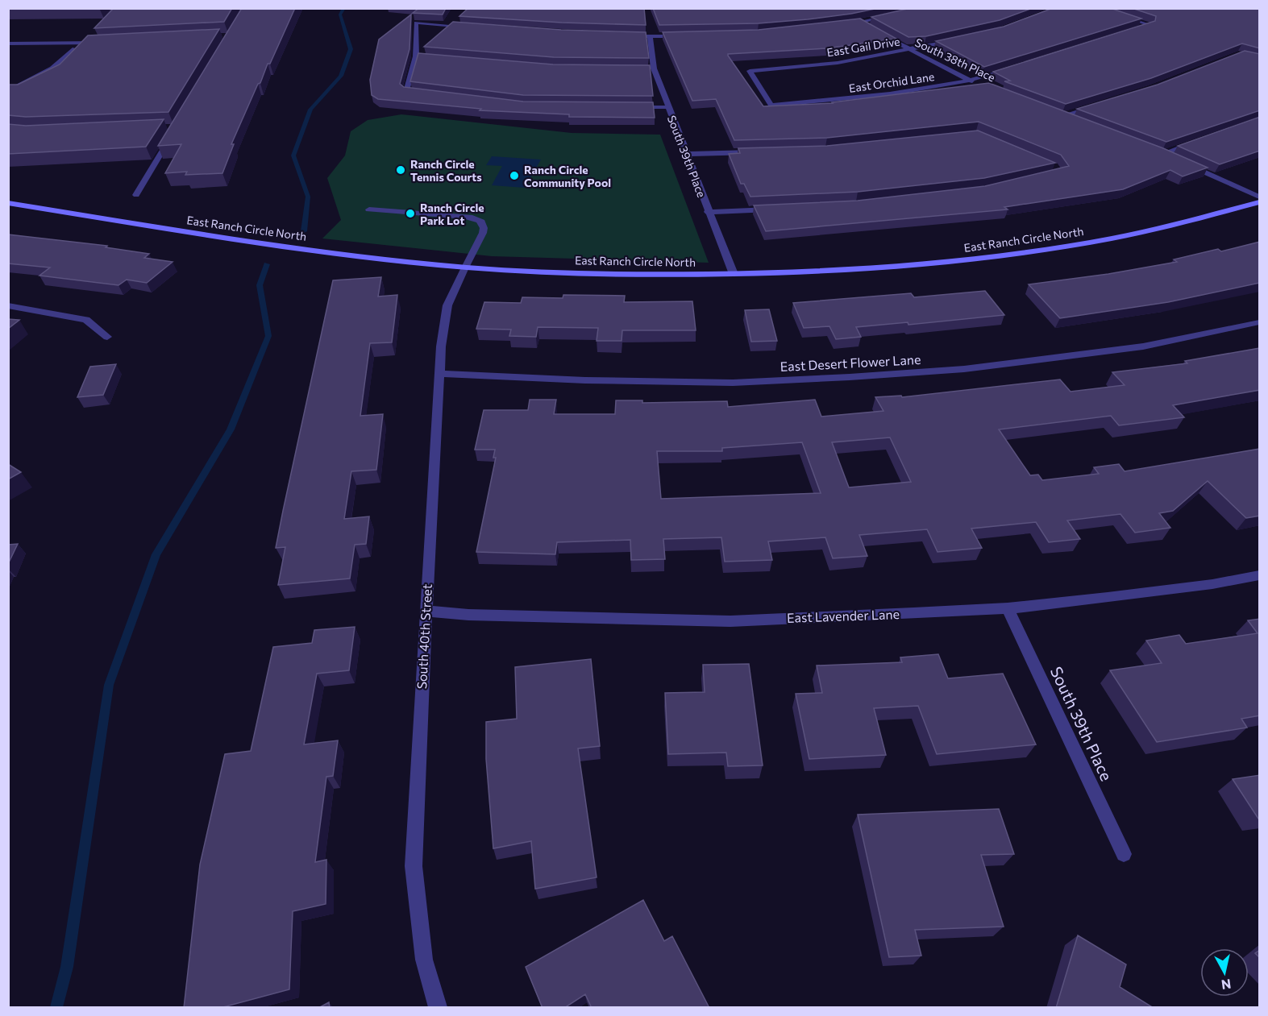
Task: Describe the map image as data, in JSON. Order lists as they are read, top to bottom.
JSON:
{
  "streets": {
    "street": [
      "East Gail Drive",
      "South 38th Place",
      "East Orchid Lane",
      "South 39th Place",
      "East Ranch Circle North",
      "East Desert Flower Lane",
      "East Lavender Lane",
      "South 40th Street"
    ]
  },
  "crossings": [
    ["East Gail Drive", "South 38th Place"],
    ["East Gail Drive", "East Orchid Lane"],
    ["South 38th Place", "East Orchid Lane"],
    ["South 39th Place", "East Ranch Circle North"],
    ["South 39th Place", "East Lavender Lane"],
    ["East Ranch Circle North", "South 40th Street"],
    ["East Desert Flower Lane", "South 40th Street"],
    ["East Lavender Lane", "South 40th Street"]
  ],
  "places": ["Ranch Circle Tennis Courts", "Ranch Circle Community Pool", "Ranch Circle Park Lot"],
  "north": "bottom"
}
